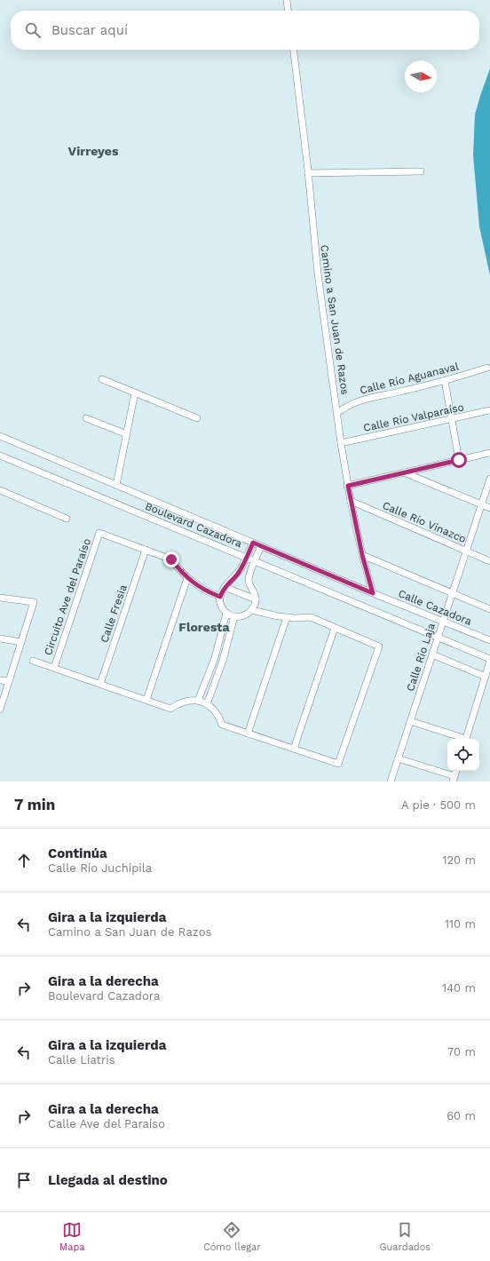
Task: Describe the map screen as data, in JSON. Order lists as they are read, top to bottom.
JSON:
{
  "streets": {
    "street": [
      "Camino a San Juan de Razos",
      "Calle Río Aguanaval",
      "Calle Río Valparaíso",
      "Calle Río Vinazco",
      "Boulevard Cazadora",
      "Circuito Ave del Paraíso",
      "Calle Cazadora",
      "Calle Fresia",
      "Calle Río Laja"
    ]
  },
  "crossings": [
    ["Camino a San Juan de Razos", "Calle Río Aguanaval"],
    ["Camino a San Juan de Razos", "Calle Río Valparaíso"],
    ["Camino a San Juan de Razos", "Calle Río Vinazco"],
    ["Camino a San Juan de Razos", "Boulevard Cazadora"],
    ["Camino a San Juan de Razos", "Calle Cazadora"],
    ["Calle Río Vinazco", "Calle Río Laja"],
    ["Boulevard Cazadora", "Calle Cazadora"],
    ["Boulevard Cazadora", "Calle Río Laja"],
    ["Circuito Ave del Paraíso", "Calle Fresia"],
    ["Calle Cazadora", "Calle Río Laja"]
  ],
  "districts": ["Virreyes", "Floresta"],
  "north": "right",
  "page": {
    "search": "Buscar aquí",
    "heading": ["7 min", "A pie · 500 m"],
    "list": [
      ["Continúa", "Calle Río Juchipila", "120 m"],
      ["Gira a la izquierda", "Camino a San Juan de Razos", "110 m"],
      ["Gira a la derecha", "Boulevard Cazadora", "140 m"],
      ["Gira a la izquierda", "Calle Liatris", "70 m"],
      ["Gira a la derecha", "Calle Ave del Paraíso", "60 m"],
      "Llegada al destino"
    ],
    "nav": ["Mapa", "Cómo llegar", "Guardados"]
  }
}
